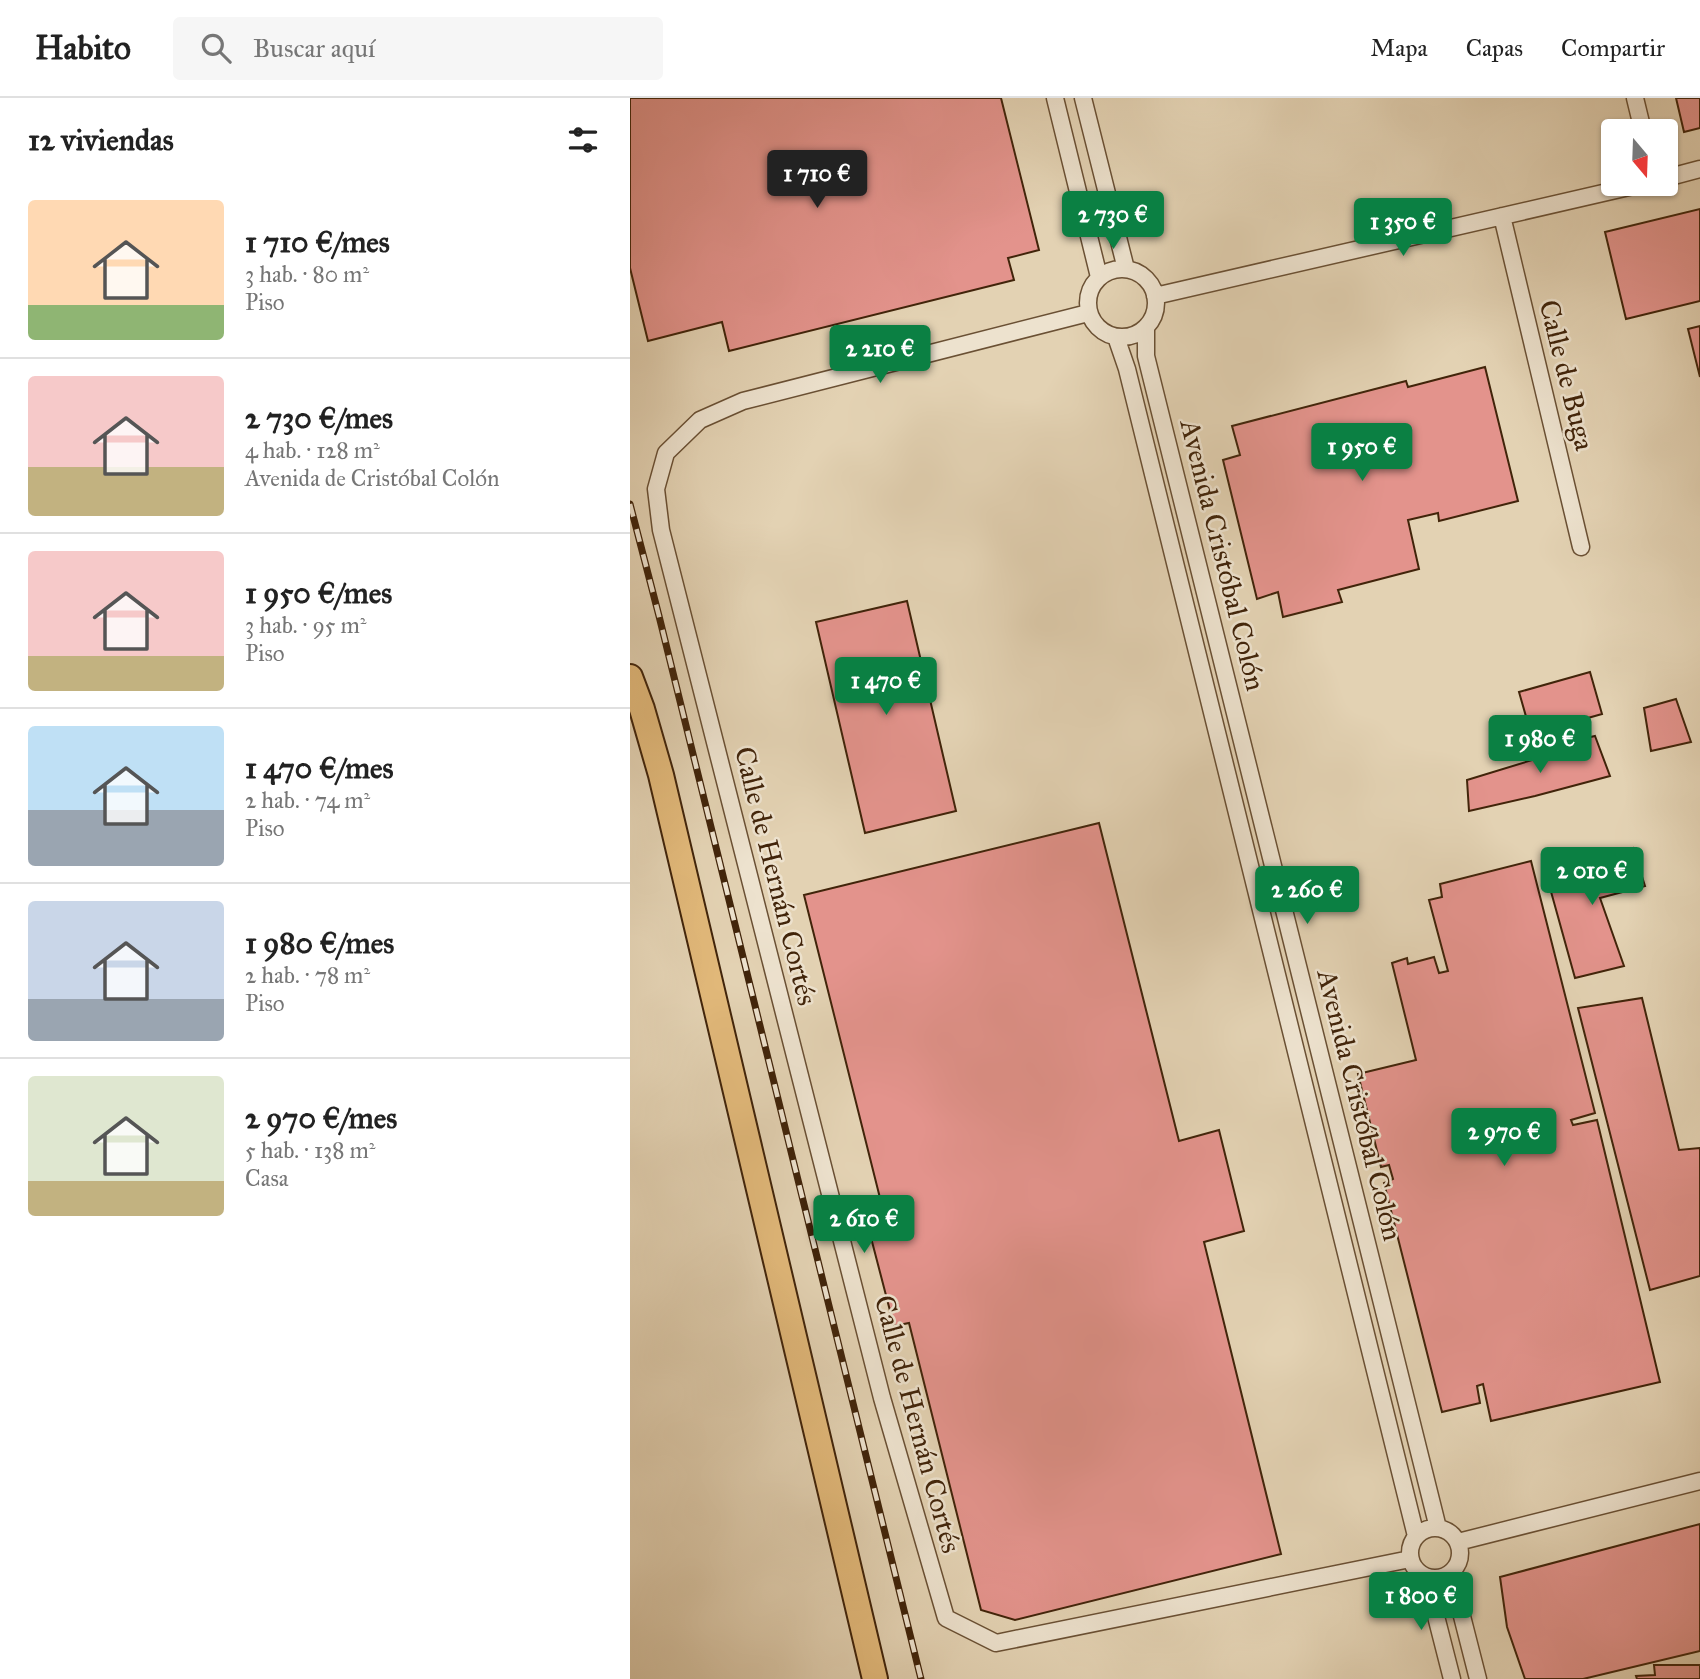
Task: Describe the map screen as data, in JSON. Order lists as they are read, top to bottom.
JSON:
{
  "streets": {
    "street": ["Calle de Buga", "Avenida Cristóbal Colón", "Calle de Hernán Cortés"]
  },
  "crossings": [
    ["Avenida Cristóbal Colón", "Calle de Hernán Cortés"]
  ],
  "north": "bottom",
  "page": {
    "header": "Habito",
    "search": "Buscar aquí",
    "nav": ["Mapa", "Capas", "Compartir"],
    "heading": "12 viviendas",
    "price": [
      "1 710 €",
      "2 730 €",
      "1 350 €",
      "2 210 €",
      "1 950 €",
      "1 470 €",
      "1 980 €",
      "2 010 €",
      "2 260 €",
      "2 970 €",
      "2 610 €",
      "1 800 €"
    ],
    "list": [
      {
        "name": "1 710 €/mes",
        "note": "3 hab. · 80 m² · Piso"
      },
      {
        "name": "2 730 €/mes",
        "note": "4 hab. · 128 m² · Avenida de Cristóbal Colón"
      },
      {
        "name": "1 950 €/mes",
        "note": "3 hab. · 95 m² · Piso"
      },
      {
        "name": "1 470 €/mes",
        "note": "2 hab. · 74 m² · Piso"
      },
      {
        "name": "1 980 €/mes",
        "note": "2 hab. · 78 m² · Piso"
      },
      {
        "name": "2 970 €/mes",
        "note": "5 hab. · 138 m² · Casa"
      }
    ]
  }
}
